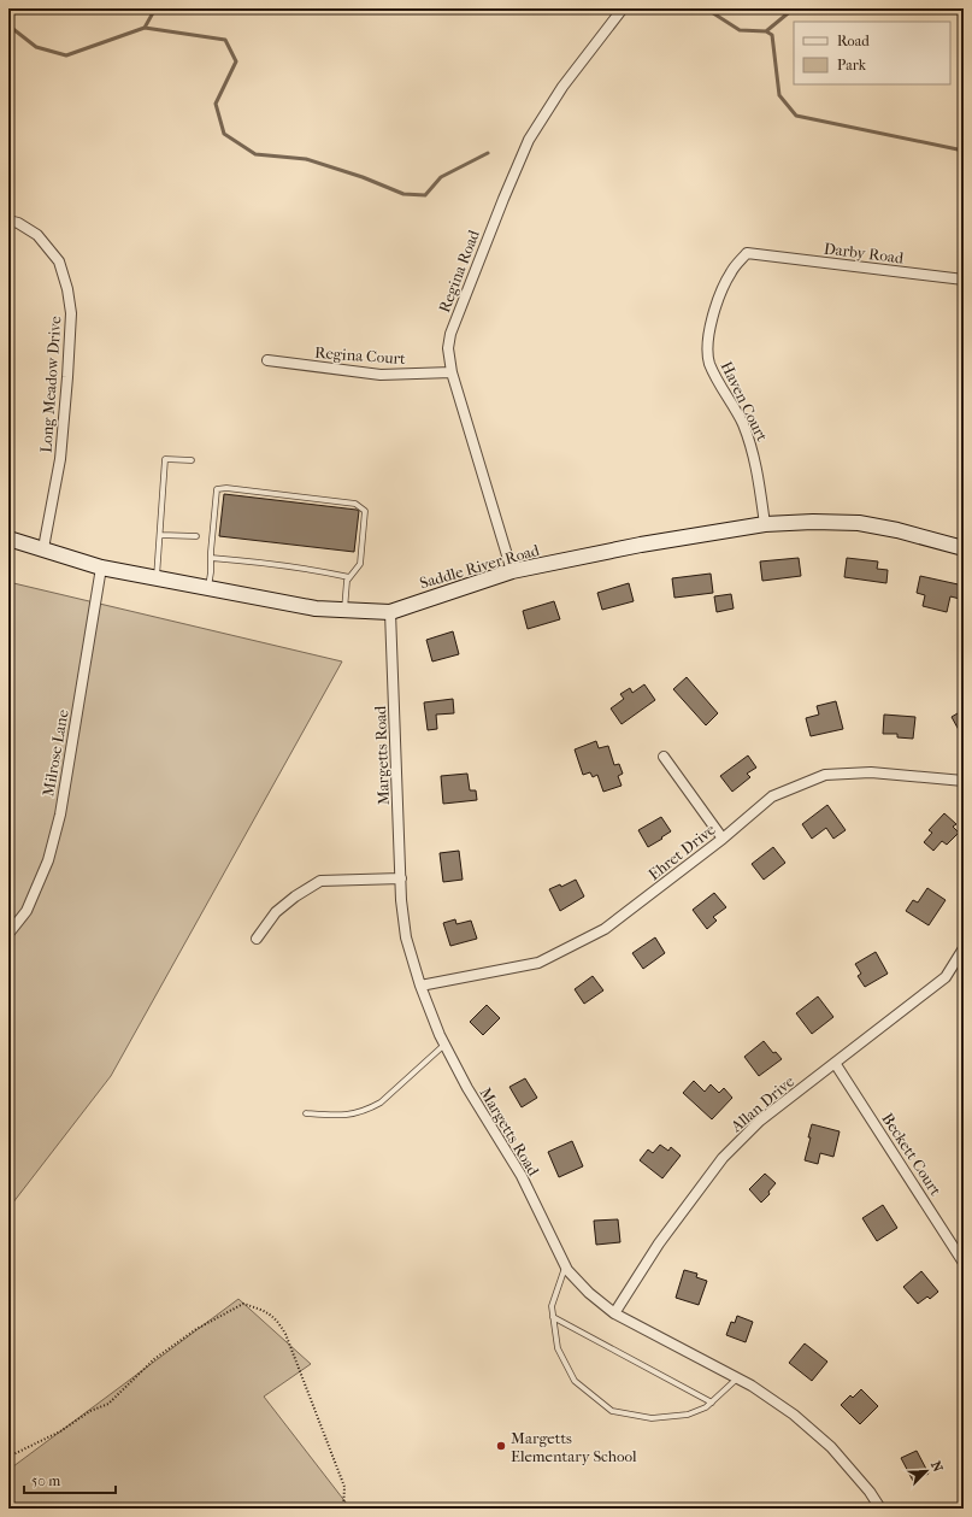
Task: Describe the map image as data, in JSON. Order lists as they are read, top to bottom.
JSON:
{
  "streets": {
    "main road": ["Saddle River Road"],
    "street": [
      "Darby Road",
      "Regina Road",
      "Regina Court",
      "Long Meadow Drive",
      "Haven Court",
      "Milrose Lane",
      "Margetts Road",
      "Ehret Drive",
      "Allan Drive",
      "Beckett Court"
    ]
  },
  "crossings": [
    ["Darby Road", "Haven Court"],
    ["Regina Road", "Regina Court"],
    ["Regina Road", "Saddle River Road"],
    ["Long Meadow Drive", "Saddle River Road"],
    ["Haven Court", "Saddle River Road"],
    ["Saddle River Road", "Milrose Lane"],
    ["Saddle River Road", "Margetts Road"],
    ["Margetts Road", "Ehret Drive"],
    ["Margetts Road", "Allan Drive"],
    ["Allan Drive", "Beckett Court"]
  ],
  "places": ["Margetts Elementary School"],
  "legend": ["Road", "Park"],
  "scale_bar": "50 m",
  "north": "top right"
}
